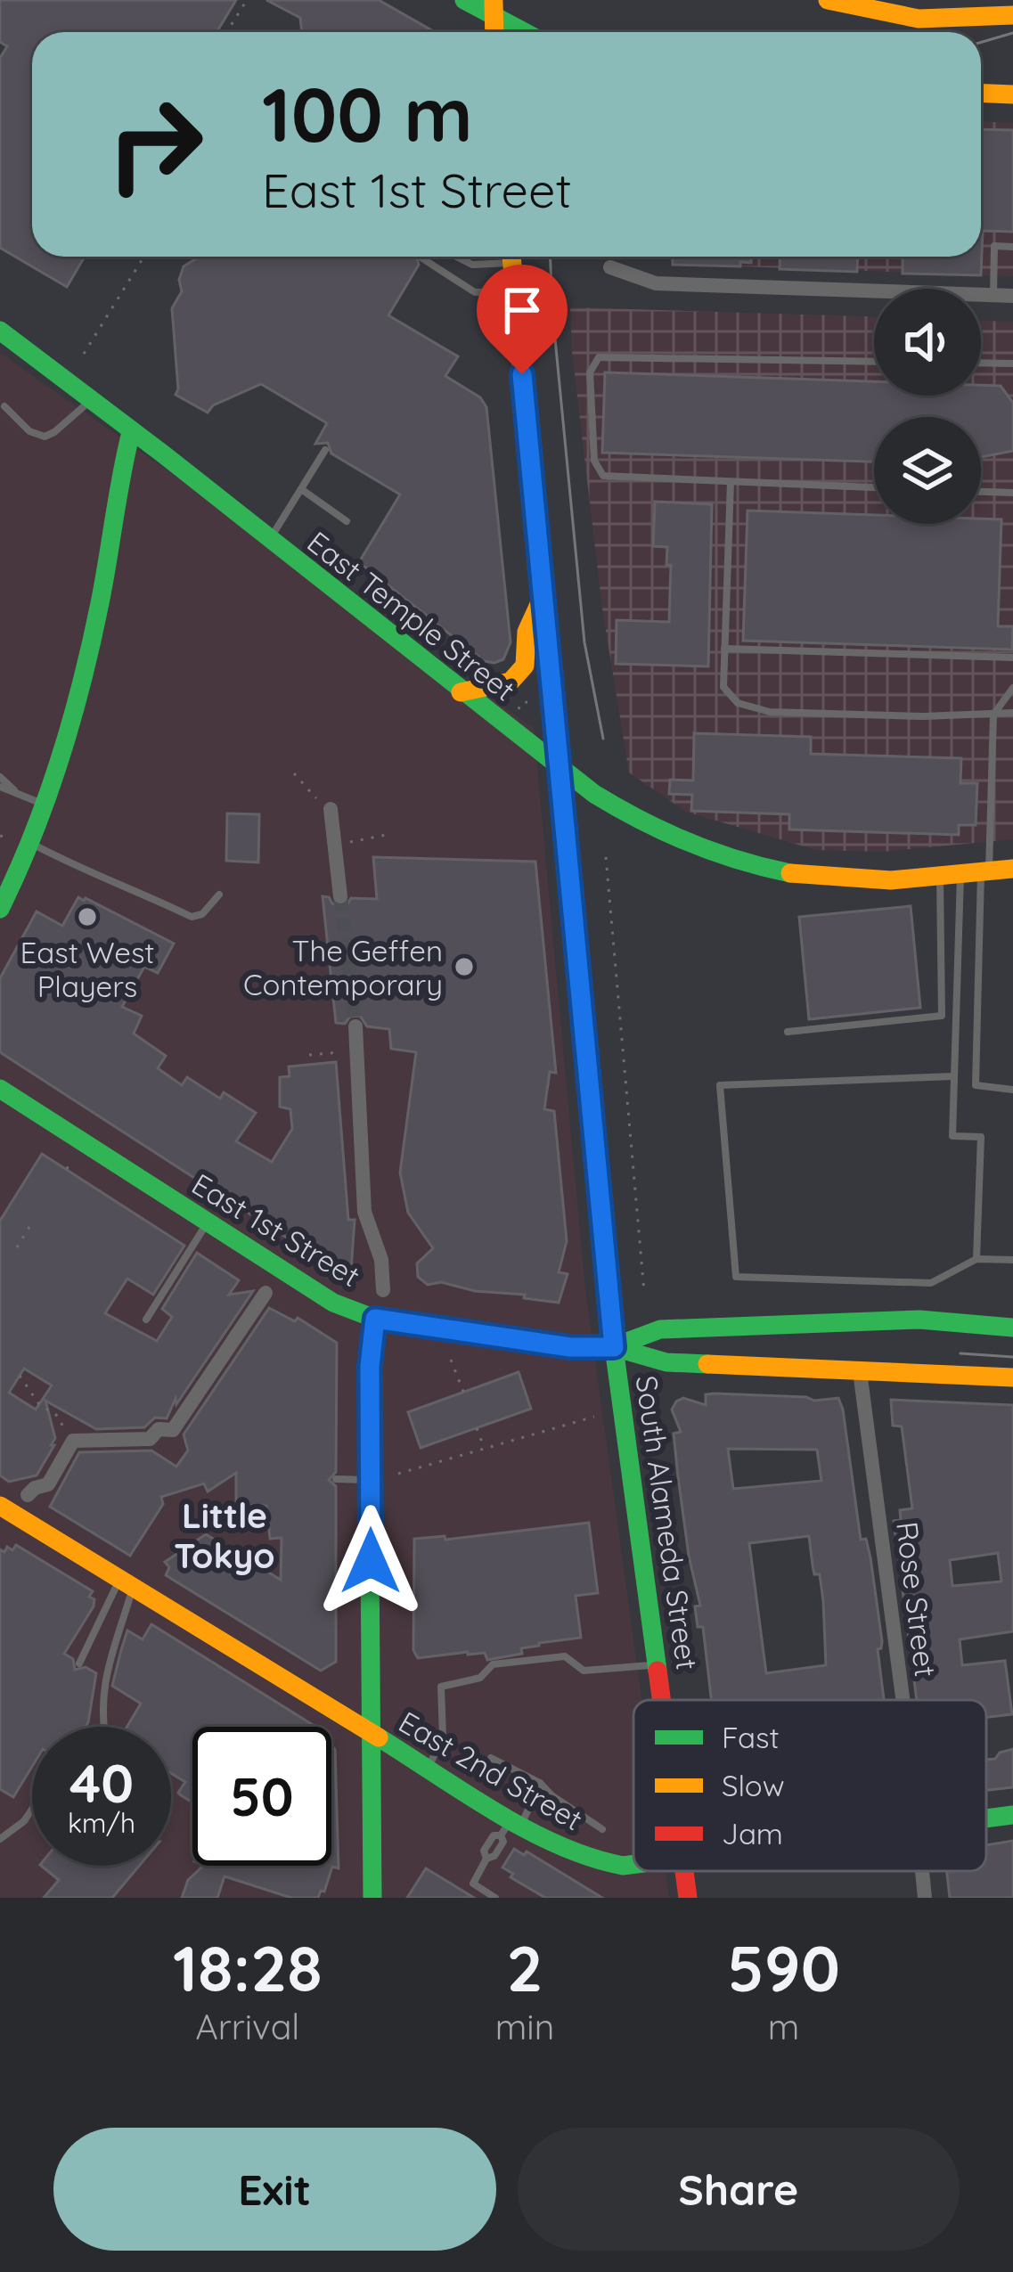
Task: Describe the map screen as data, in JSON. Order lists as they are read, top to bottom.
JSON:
{
  "streets": {
    "main road": [
      "East Temple Street",
      "East 1st Street",
      "South Alameda Street",
      "East 2nd Street"
    ],
    "street": ["Rose Street"]
  },
  "crossings": [
    ["East Temple Street", "South Alameda Street"],
    ["East 1st Street", "South Alameda Street"],
    ["East 1st Street", "Rose Street"]
  ],
  "districts": ["Little Tokyo"],
  "places": ["East West Players", "The Geffen Contemporary"],
  "legend": ["Fast", "Slow", "Jam"],
  "page": {
    "turn": ["100 m", "East 1st Street"],
    "speed": "40 km/h",
    "limit": "50",
    "eta": [
      "18:28",
      "Arrival",
      "2",
      "min",
      "590",
      "m"
    ],
    "buttons": ["Exit", "Share"]
  }
}
